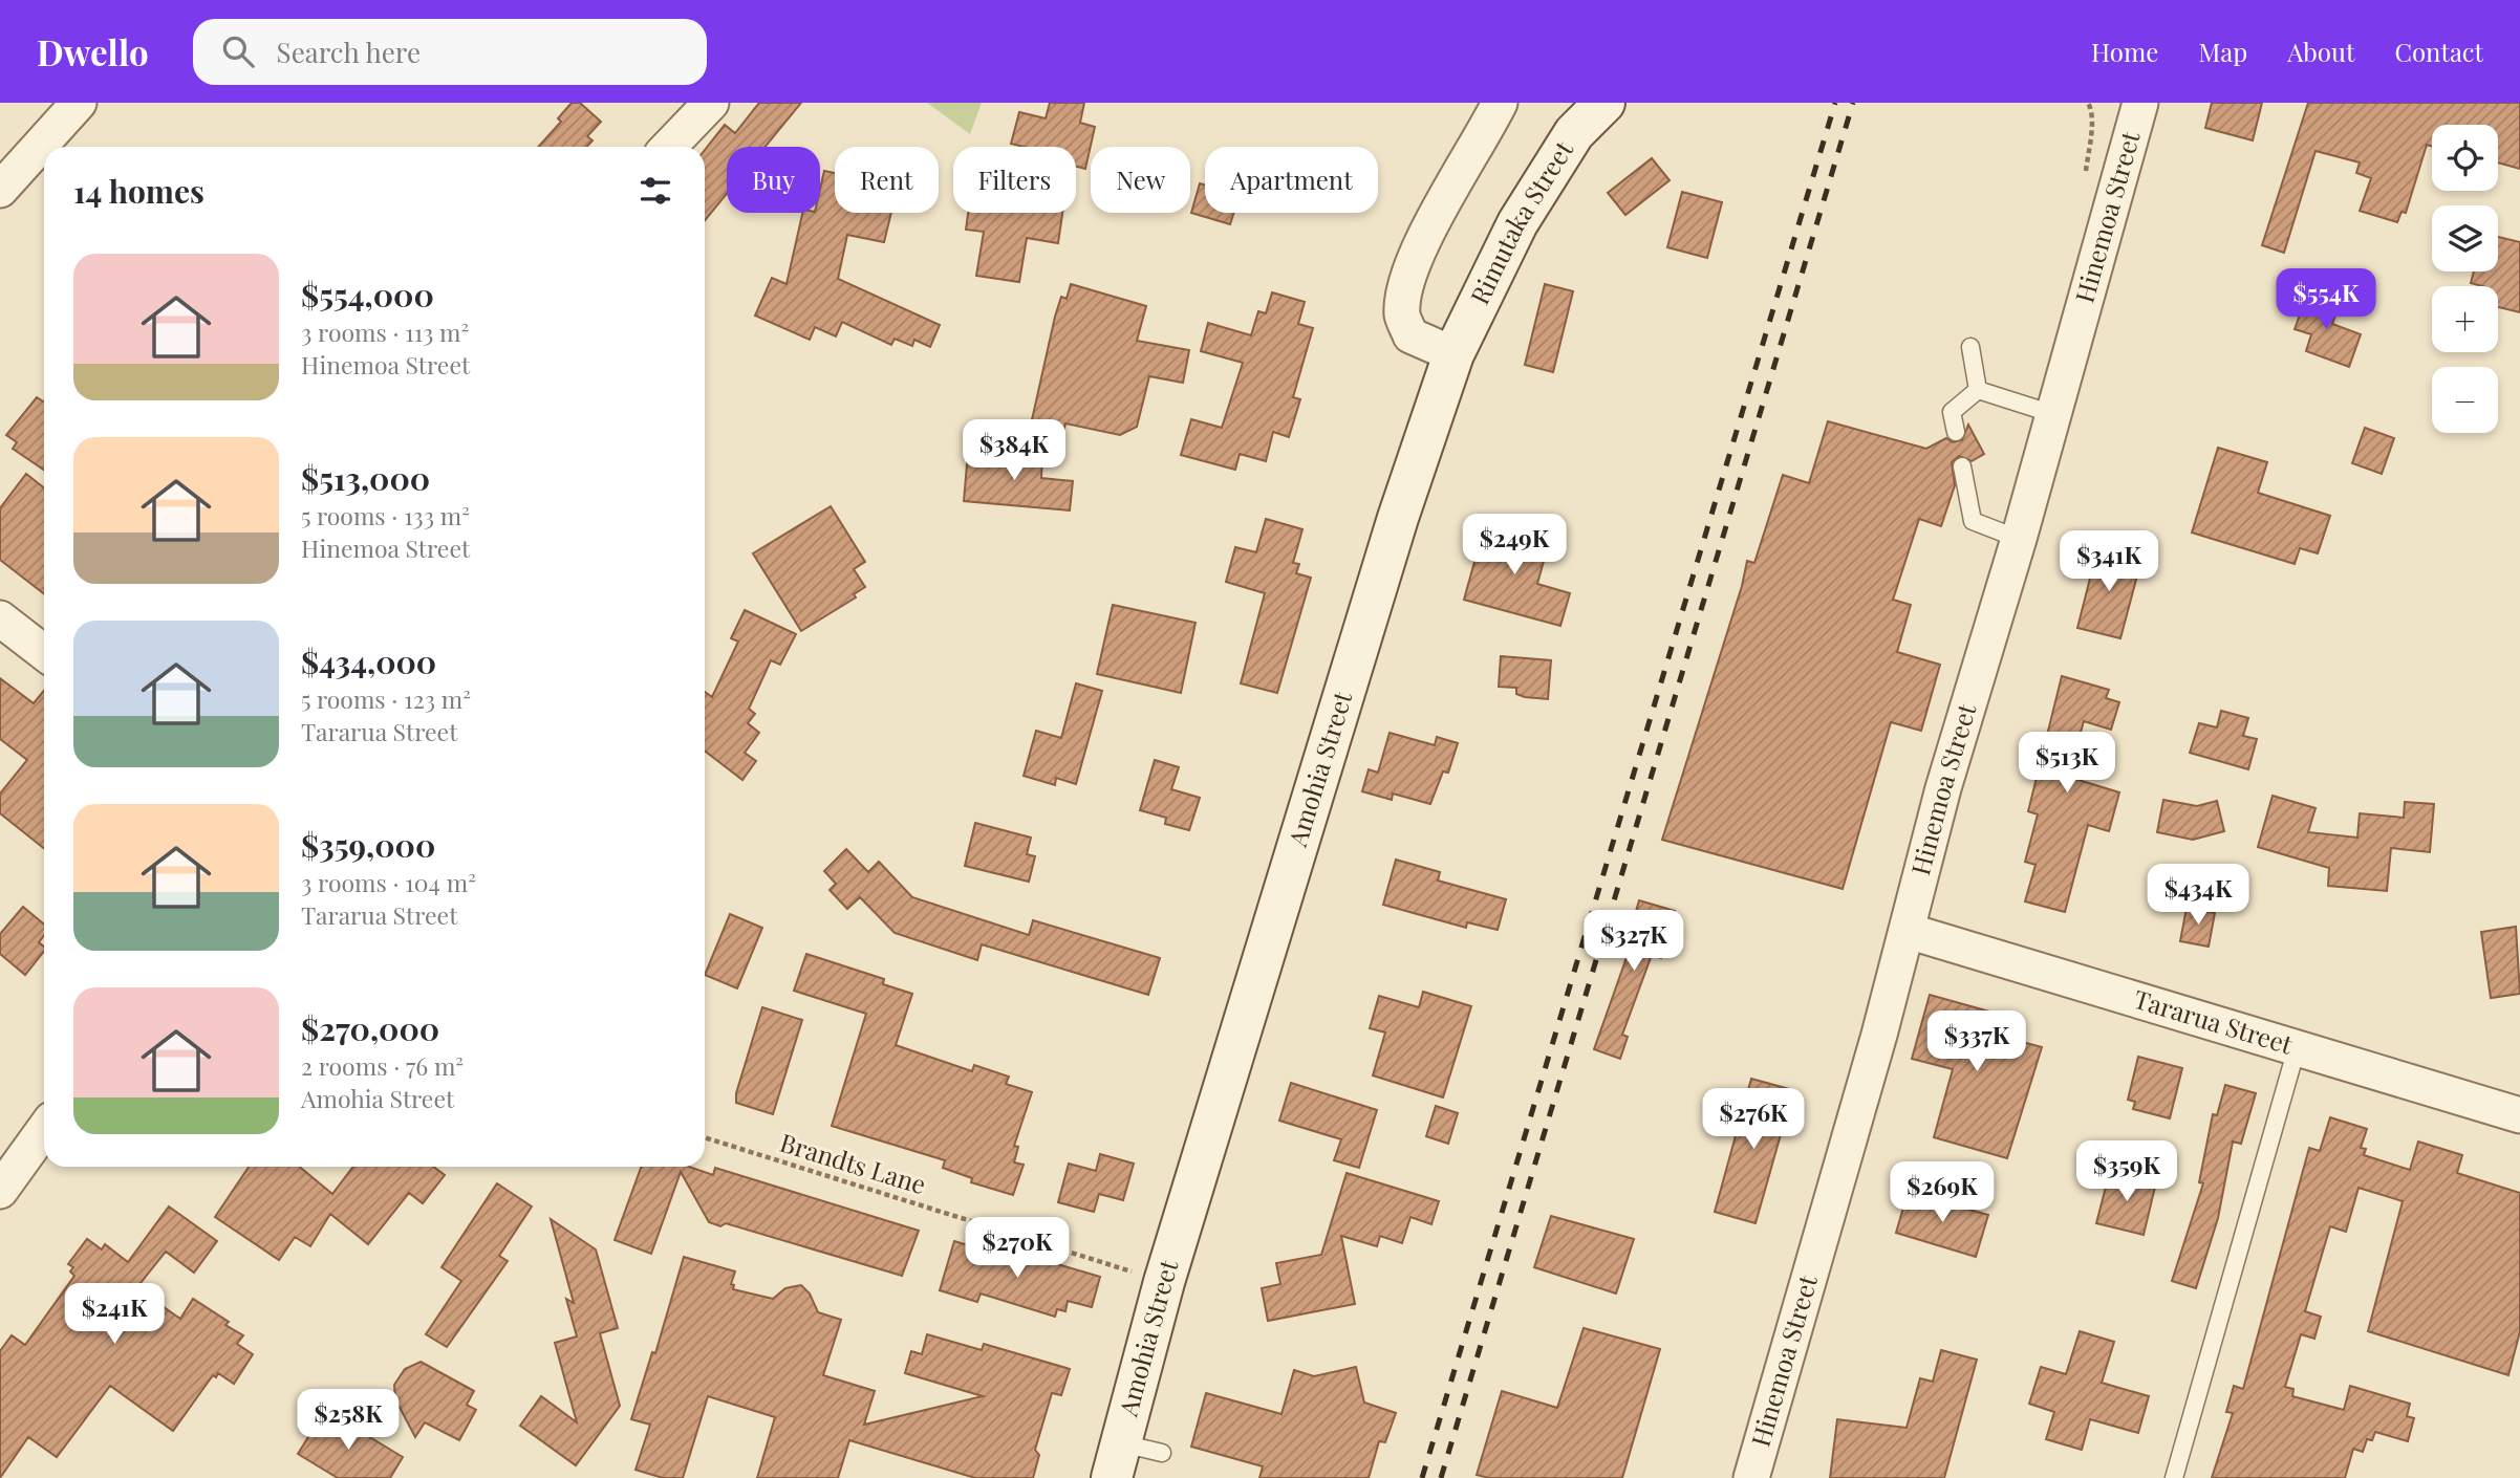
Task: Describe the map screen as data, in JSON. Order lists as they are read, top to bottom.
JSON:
{
  "streets": {
    "main road": ["Rimutaka Street", "Amohia Street"],
    "street": ["Hinemoa Street", "Tararua Street"],
    "path": ["Brandts Lane"]
  },
  "crossings": [
    ["Hinemoa Street", "Tararua Street"],
    ["Rimutaka Street", "Amohia Street"],
    ["Amohia Street", "Brandts Lane"]
  ],
  "page": {
    "header": "Dwello",
    "search": "Search here",
    "nav": [
      "Home",
      "Map",
      "About",
      "Contact"
    ],
    "map_buttons": ["+", "−"],
    "chip": [
      "Buy",
      "Rent",
      "Filters",
      "New",
      "Apartment"
    ],
    "heading": "14 homes",
    "list": [
      {
        "name": "$554,000",
        "note": "3 rooms · 113 m² · Hinemoa Street"
      },
      {
        "name": "$513,000",
        "note": "5 rooms · 133 m² · Hinemoa Street"
      },
      {
        "name": "$434,000",
        "note": "5 rooms · 123 m² · Tararua Street"
      },
      {
        "name": "$359,000",
        "note": "3 rooms · 104 m² · Tararua Street"
      },
      {
        "name": "$270,000",
        "note": "2 rooms · 76 m² · Amohia Street"
      }
    ],
    "price": [
      "$554K",
      "$384K",
      "$249K",
      "$341K",
      "$513K",
      "$434K",
      "$327K",
      "$337K",
      "$276K",
      "$359K",
      "$269K",
      "$270K",
      "$241K",
      "$258K"
    ]
  }
}
